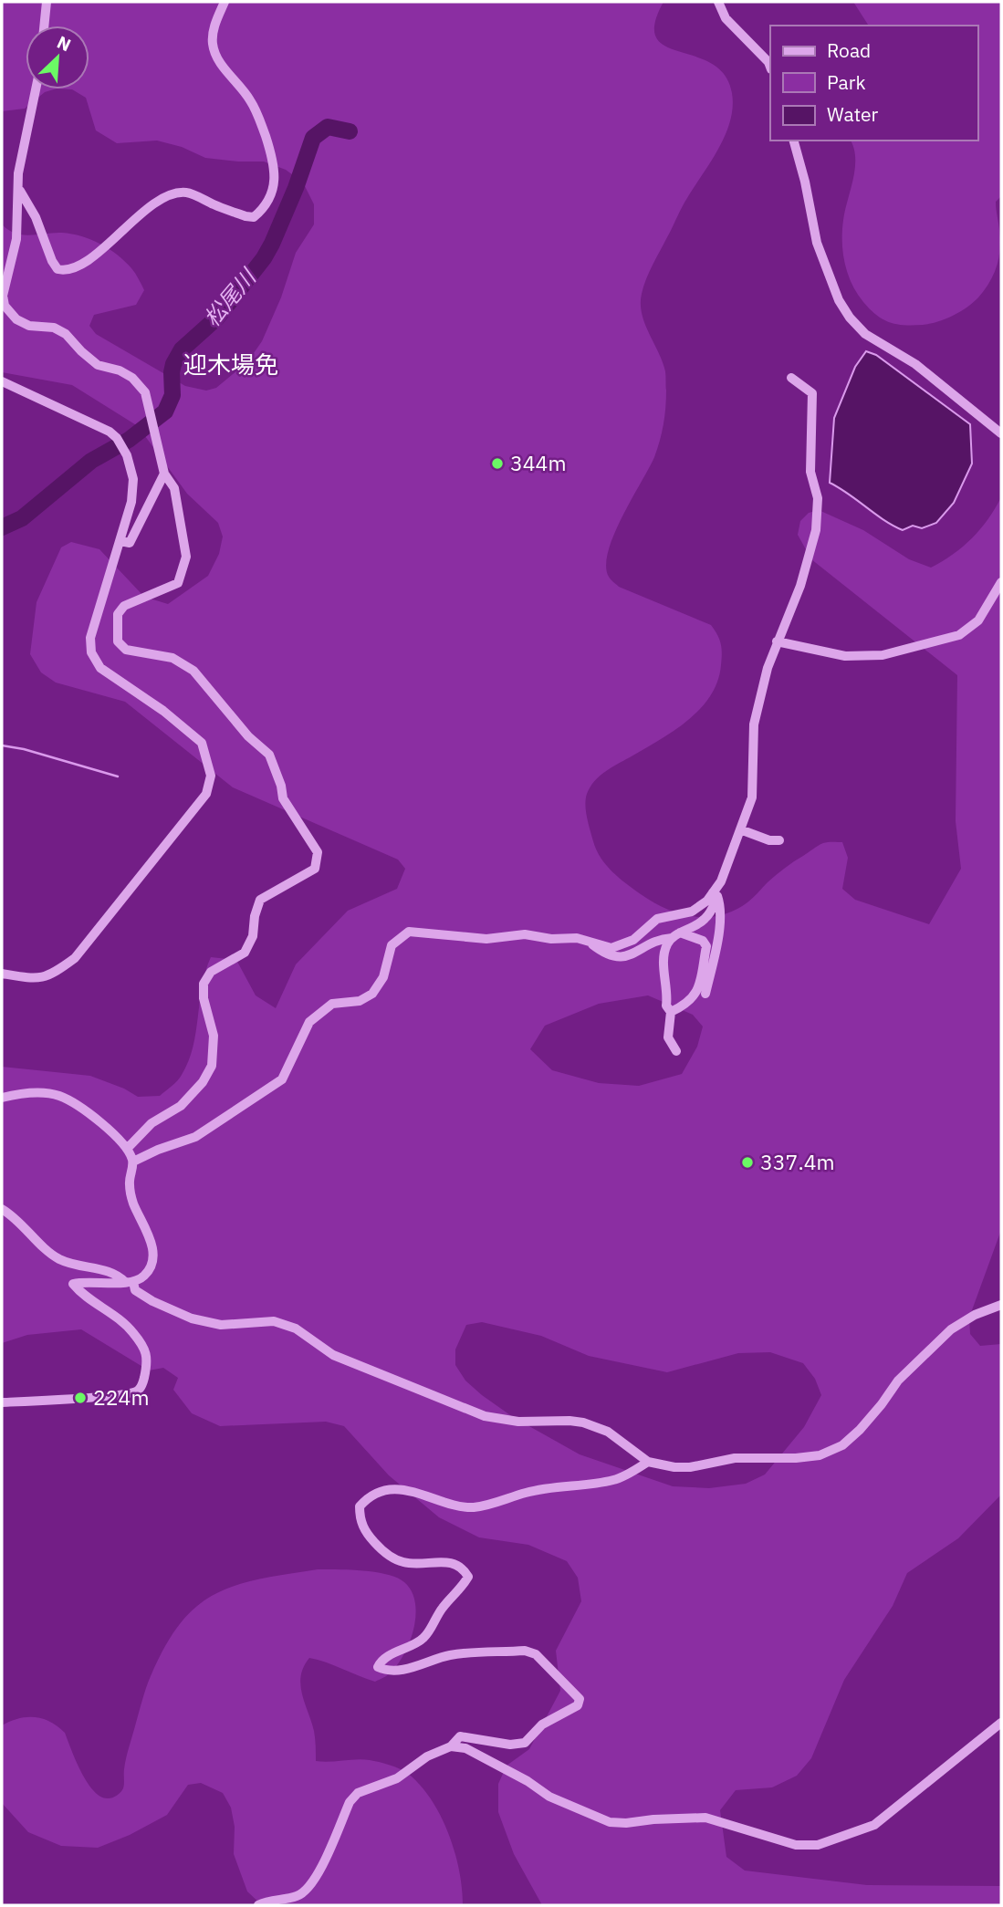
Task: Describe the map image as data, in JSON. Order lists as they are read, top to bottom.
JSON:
{
  "districts": ["迎木場免"],
  "water": ["松尾川"],
  "places": ["344m", "337.4m", "224m"],
  "legend": ["Road", "Park", "Water"],
  "north": "top right"
}
